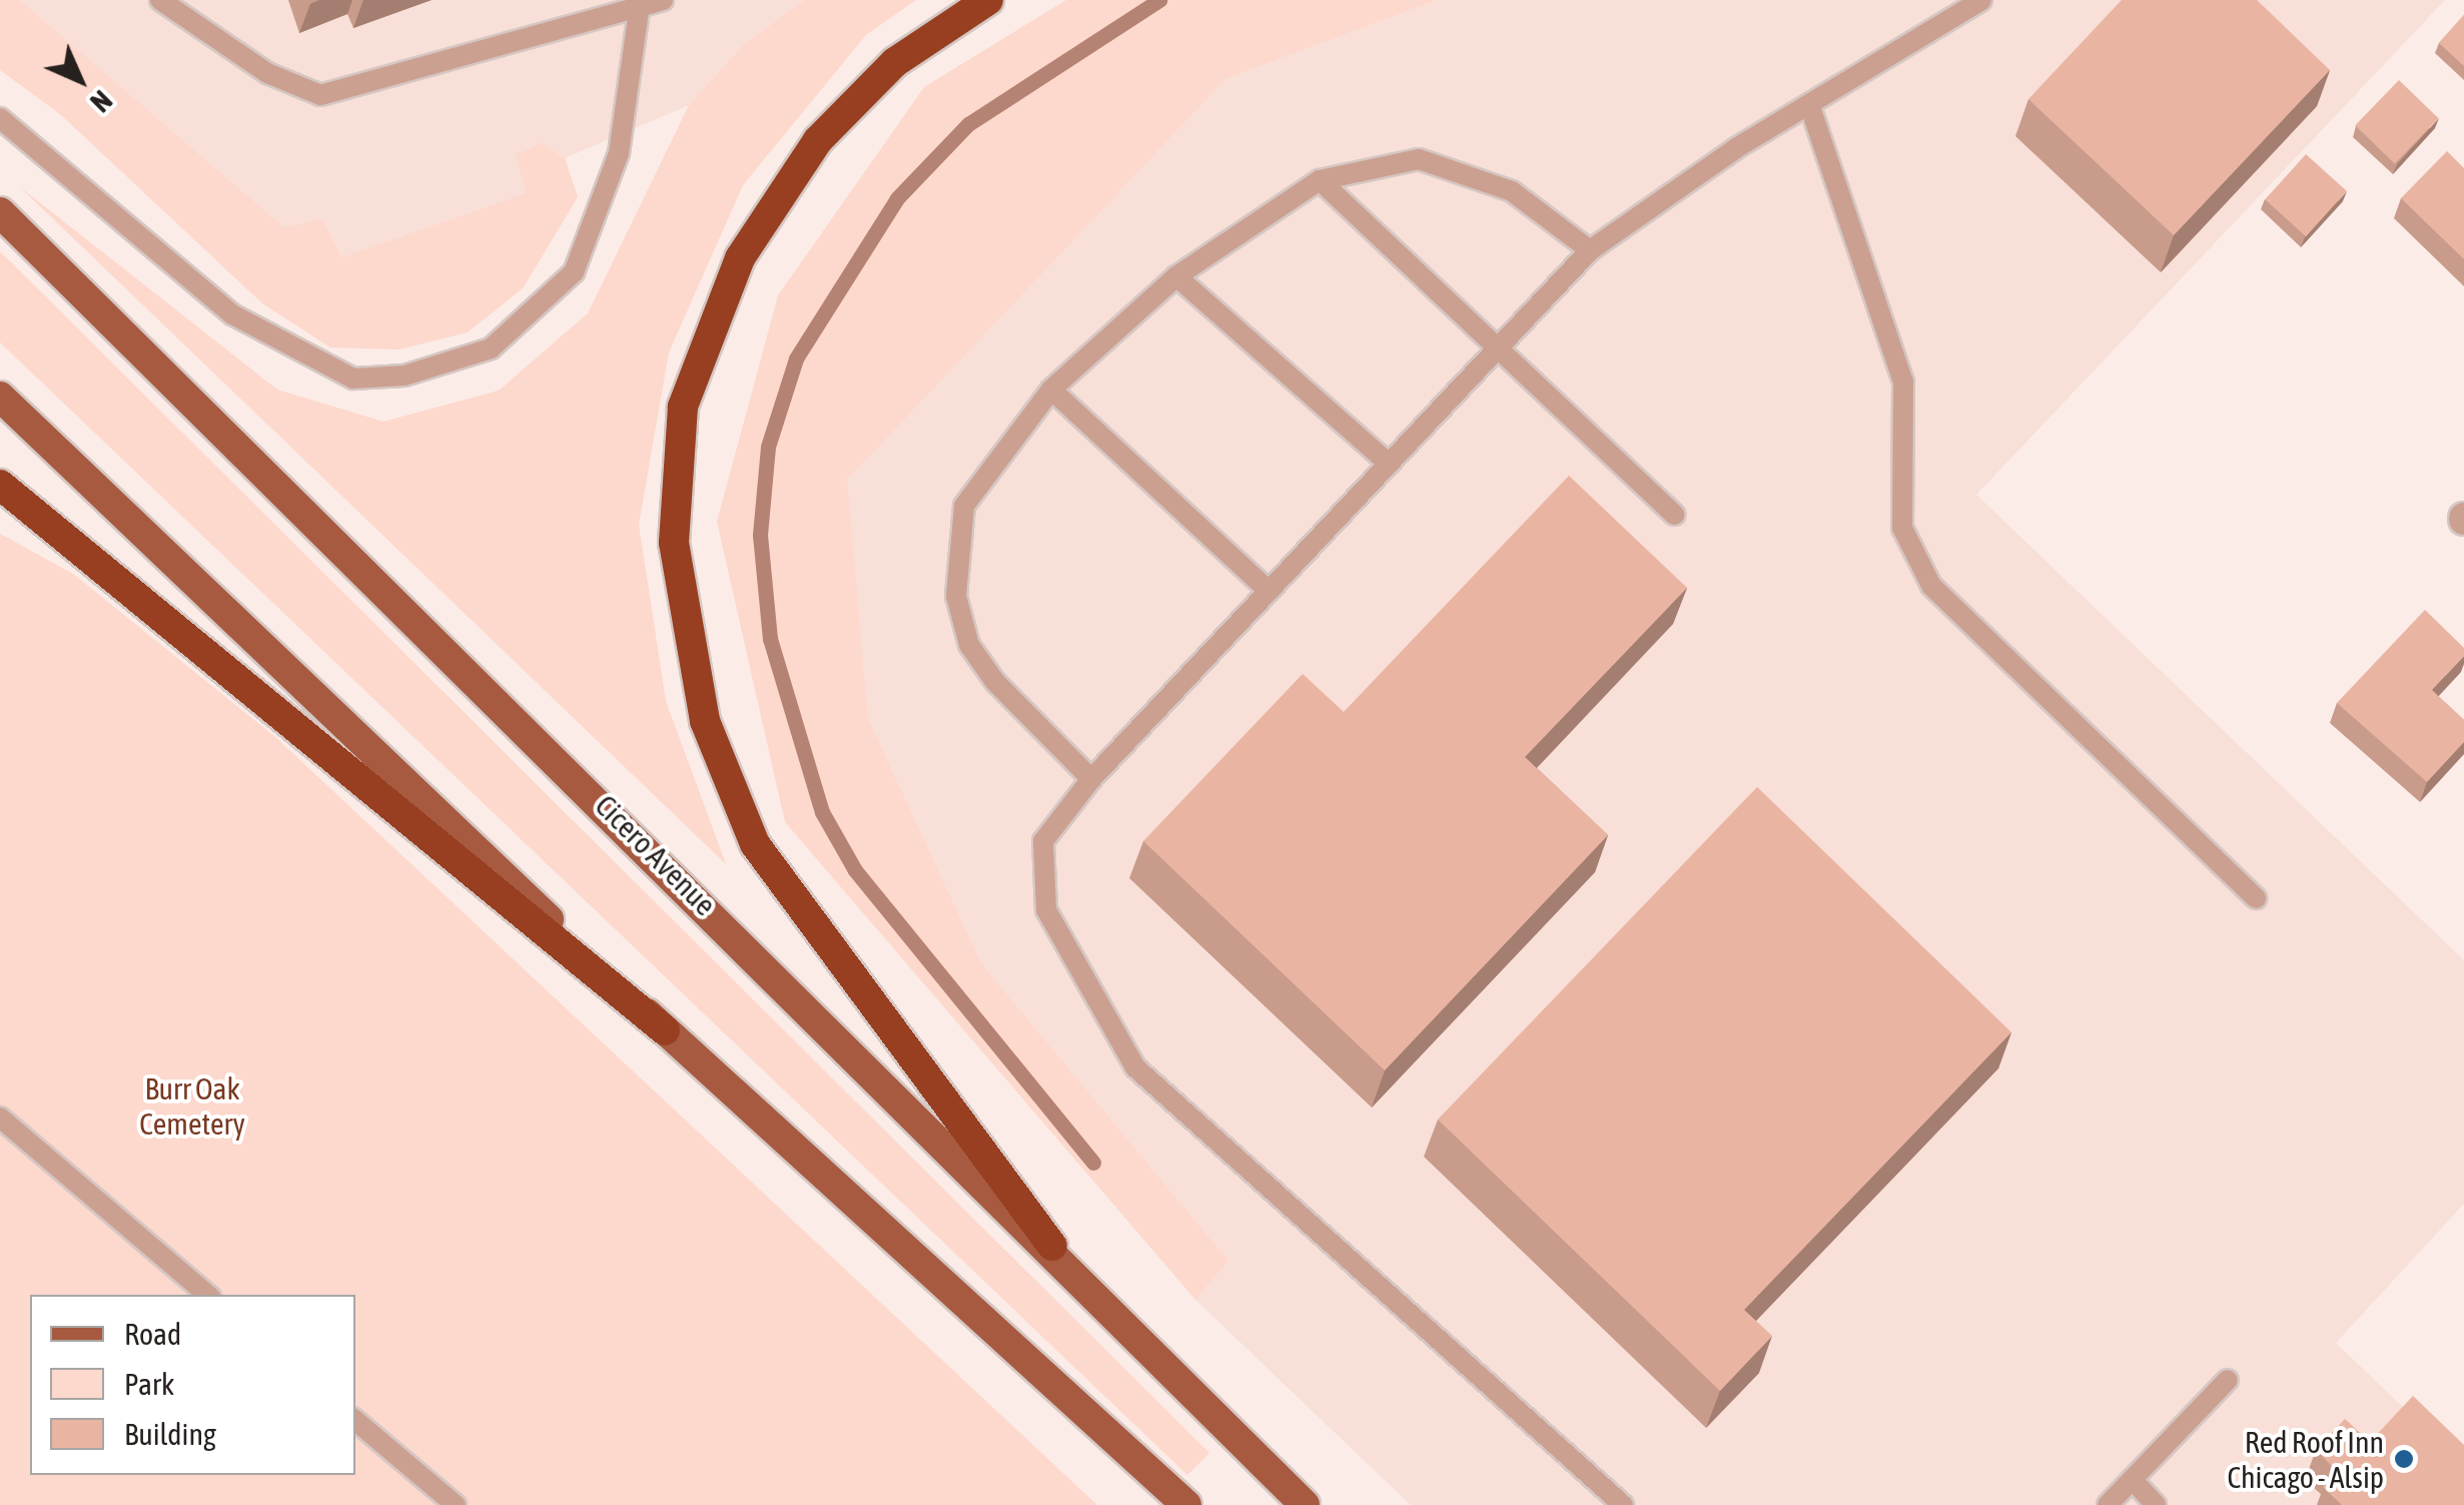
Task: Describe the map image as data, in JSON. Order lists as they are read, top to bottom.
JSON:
{
  "streets": {
    "main road": ["Cicero Avenue"]
  },
  "parks": ["Burr Oak Cemetery"],
  "places": ["Red Roof Inn Chicago - Alsip"],
  "legend": ["Road", "Park", "Building"],
  "north": "bottom right"
}
